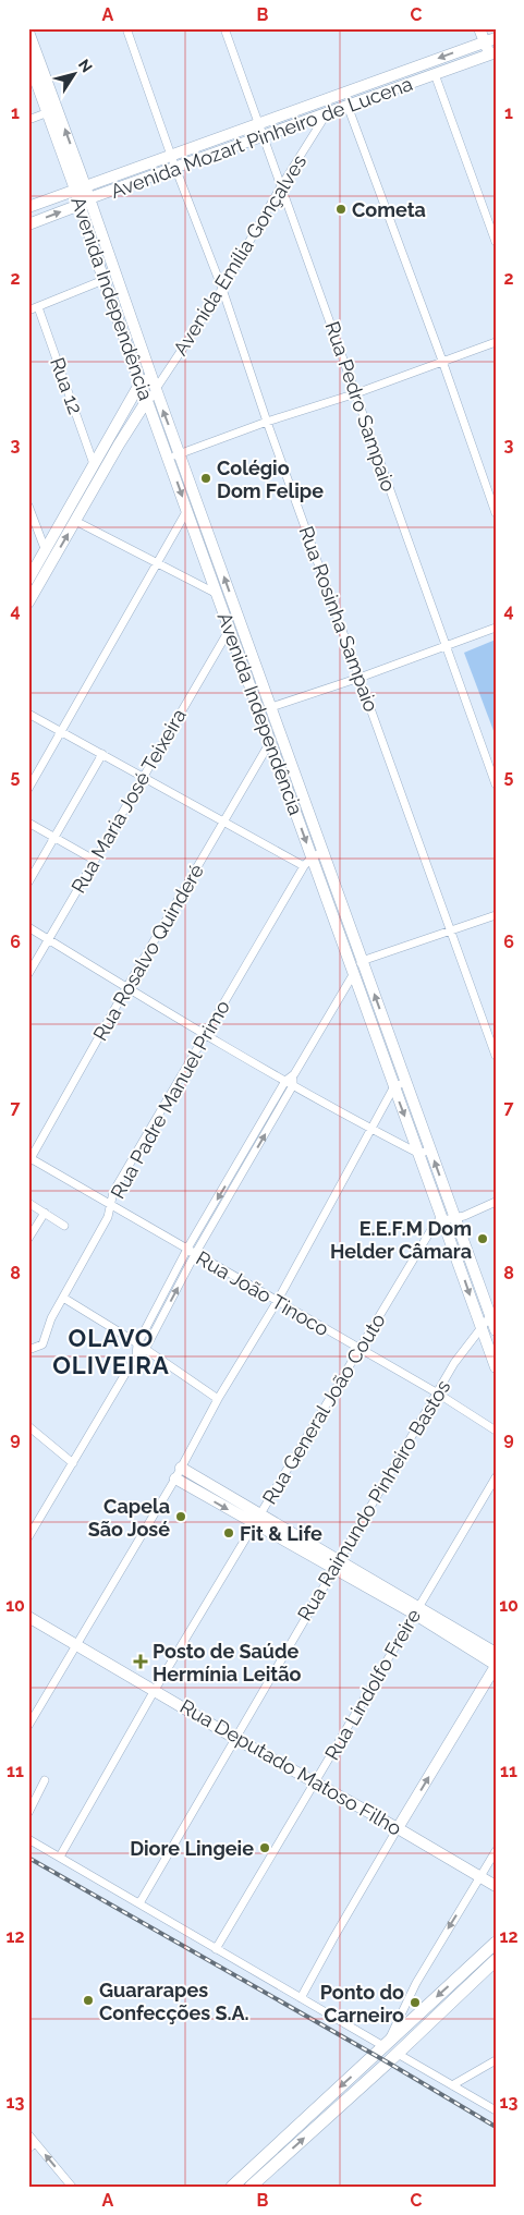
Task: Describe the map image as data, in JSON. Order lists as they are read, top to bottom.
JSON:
{
  "streets": {
    "main road": ["Avenida Mozart Pinheiro de Lucena", "Avenida Independência", "Rua Deputado Matoso Filho"],
    "street": [
      "Avenida Emília Gonçalves",
      "Rua 12",
      "Rua Pedro Sampaio",
      "Rua Rosinha Sampaio",
      "Rua Maria José Teixeira",
      "Rua Rosalvo Quinderé",
      "Rua Padre Manuel Primo",
      "Rua João Tinoco",
      "Rua General João Couto",
      "Rua Raimundo Pinheiro Bastos",
      "Rua Lindolfo Freire"
    ]
  },
  "crossings": [
    ["Avenida Mozart Pinheiro de Lucena", "Avenida Emília Gonçalves"],
    ["Avenida Mozart Pinheiro de Lucena", "Avenida Independência"],
    ["Avenida Mozart Pinheiro de Lucena", "Rua Pedro Sampaio"],
    ["Avenida Mozart Pinheiro de Lucena", "Rua Rosinha Sampaio"],
    ["Avenida Emília Gonçalves", "Avenida Independência"],
    ["Avenida Emília Gonçalves", "Rua Pedro Sampaio"],
    ["Avenida Emília Gonçalves", "Rua Rosinha Sampaio"],
    ["Avenida Independência", "Rua Maria José Teixeira"],
    ["Avenida Independência", "Rua Rosalvo Quinderé"],
    ["Avenida Independência", "Rua Padre Manuel Primo"],
    ["Avenida Independência", "Rua General João Couto"],
    ["Avenida Independência", "Rua Raimundo Pinheiro Bastos"],
    ["Rua Rosalvo Quinderé", "Rua João Tinoco"],
    ["Rua Padre Manuel Primo", "Rua João Tinoco"],
    ["Rua João Tinoco", "Rua General João Couto"],
    ["Rua João Tinoco", "Rua Raimundo Pinheiro Bastos"],
    ["Rua General João Couto", "Rua Deputado Matoso Filho"],
    ["Rua Raimundo Pinheiro Bastos", "Rua Deputado Matoso Filho"],
    ["Rua Lindolfo Freire", "Rua Deputado Matoso Filho"]
  ],
  "districts": ["OLAVO OLIVEIRA"],
  "places": {
    "other": [
      "Cometa",
      "Colégio Dom Felipe",
      "E.E.F.M Dom Helder Câmara",
      "Capela São José",
      "Fit & Life",
      "Diore Lingeie",
      "Guararapes Confecções S.A.",
      "Ponto do Carneiro"
    ],
    "health": ["Posto de Saúde Hermínia Leitão"]
  },
  "north": "top right",
  "grid": {
    "columns": ["A", "B", "C"],
    "rows": [
      "1",
      "2",
      "3",
      "4",
      "5",
      "6",
      "7",
      "8",
      "9",
      "10",
      "11",
      "12",
      "13"
    ]
  }
}
